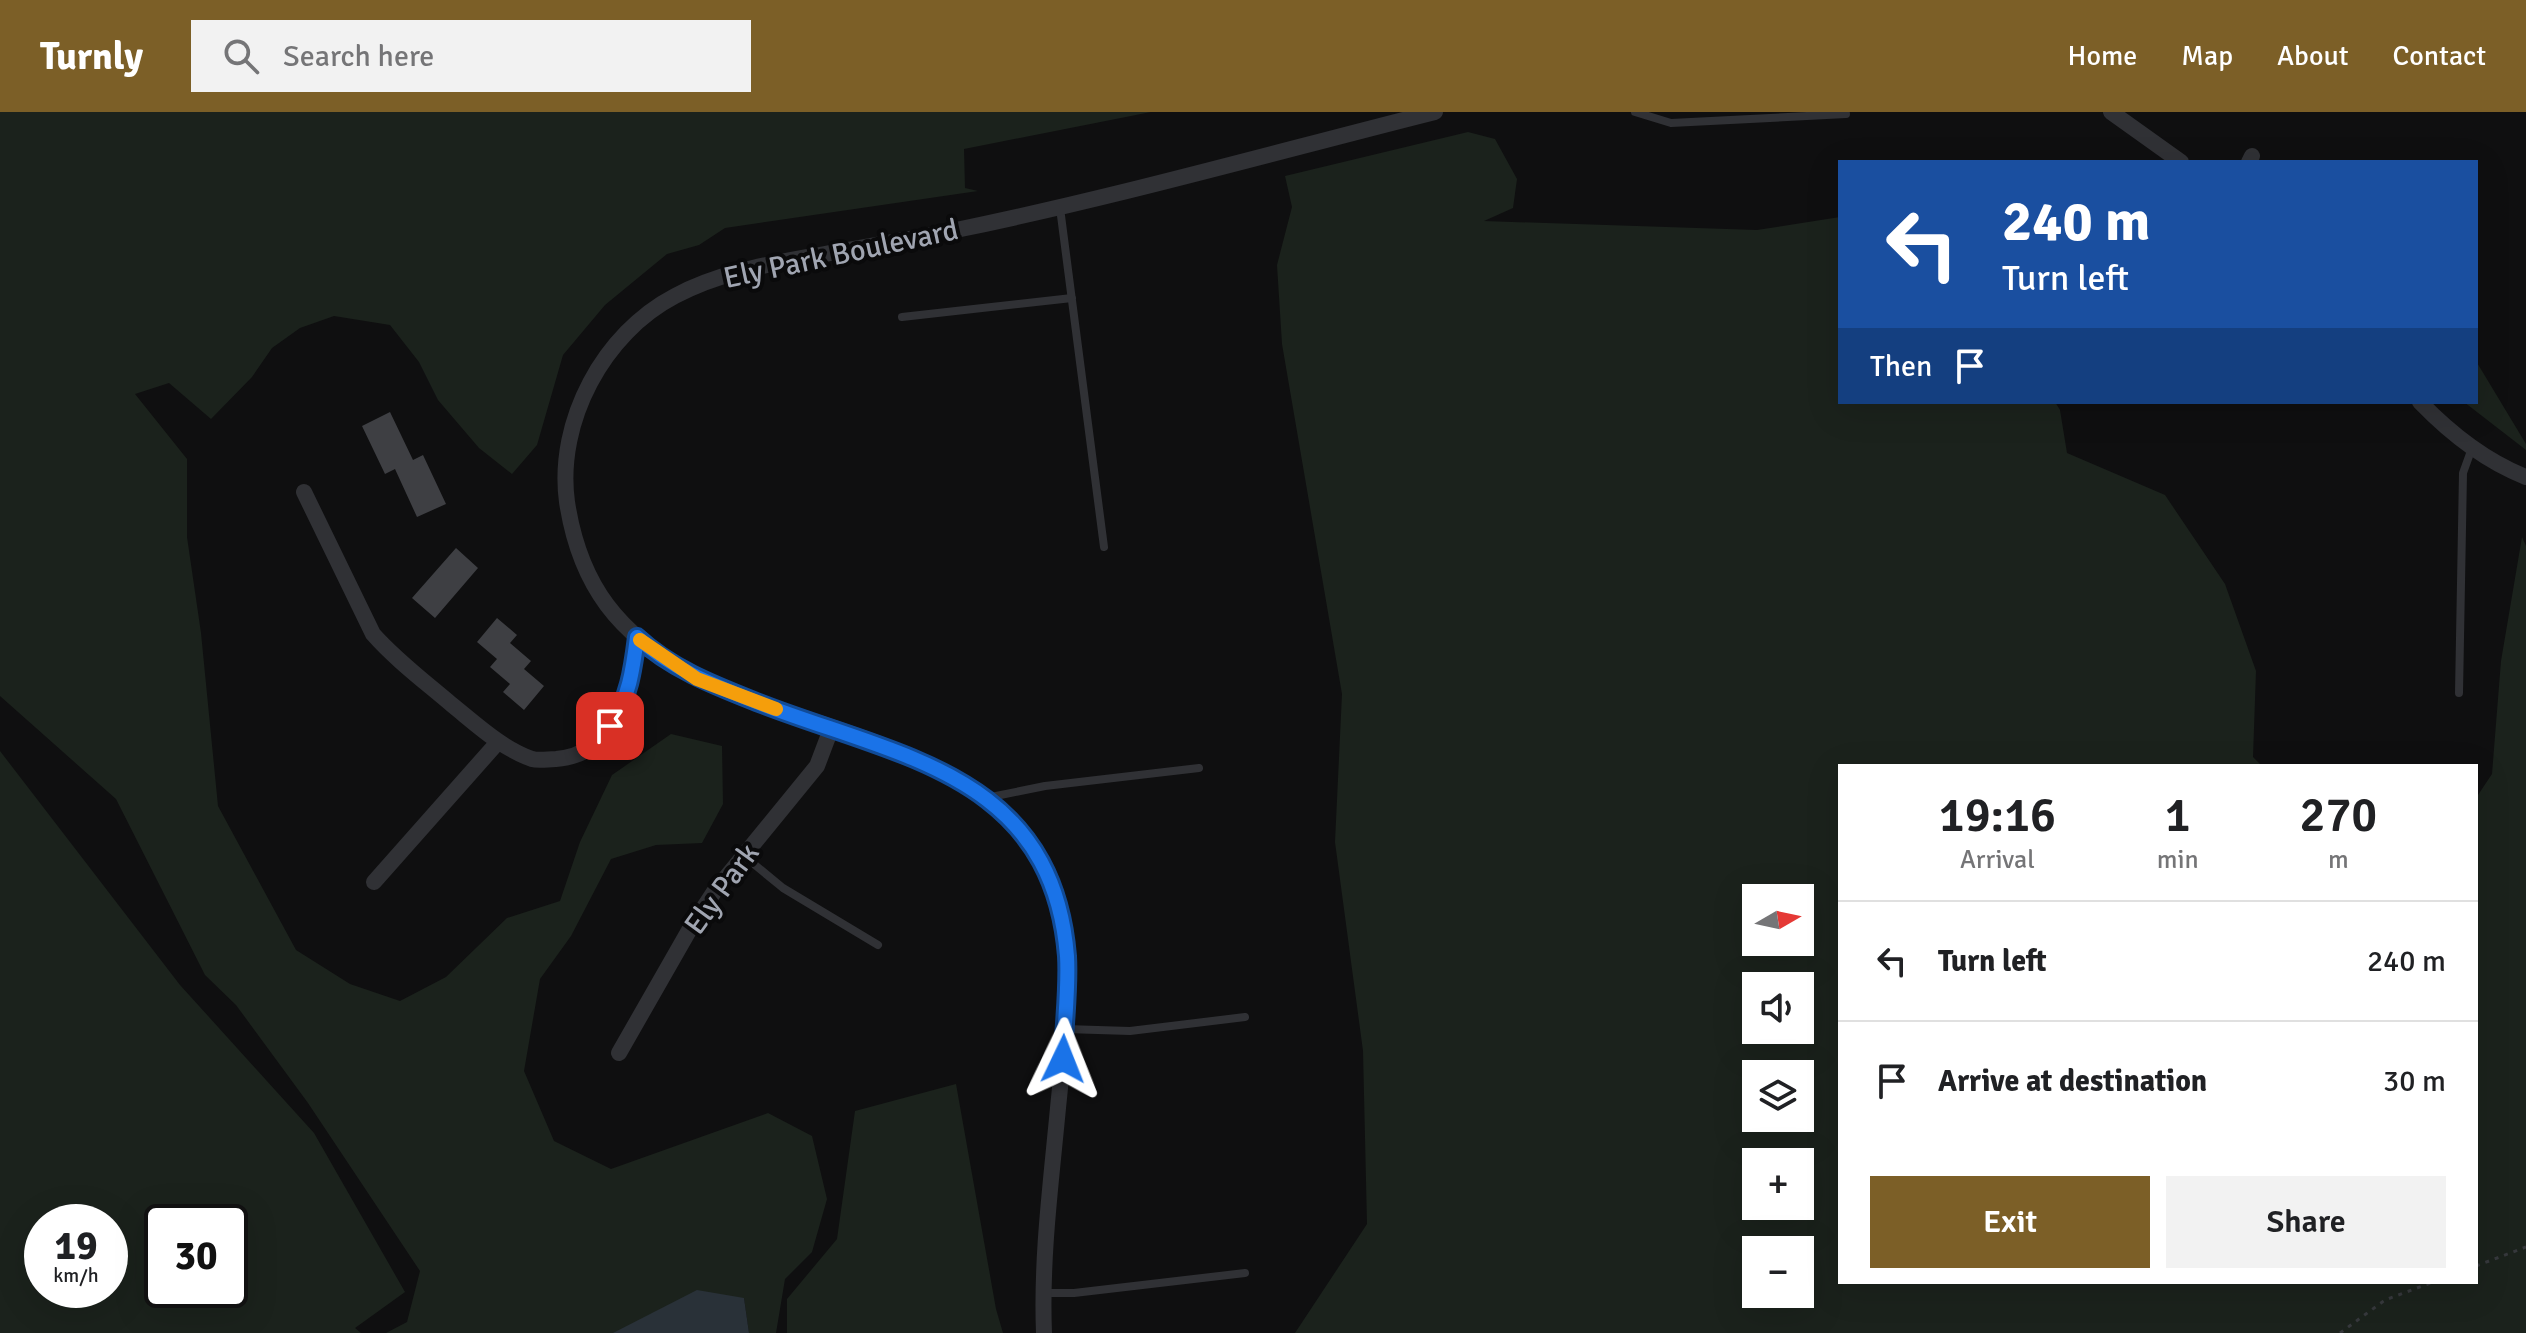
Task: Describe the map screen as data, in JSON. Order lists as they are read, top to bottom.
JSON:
{
  "streets": {
    "street": ["Ely Park Boulevard", "Ely Park"]
  },
  "crossings": [
    ["Ely Park Boulevard", "Ely Park"]
  ],
  "north": "right",
  "page": {
    "header": "Turnly",
    "search": "Search here",
    "nav": [
      "Home",
      "Map",
      "About",
      "Contact"
    ],
    "turn": ["240 m", "Turn left"],
    "then": "Then",
    "eta": [
      "19:16",
      "Arrival",
      "1",
      "min",
      "270",
      "m"
    ],
    "map_buttons": ["+", "−"],
    "list": [
      {
        "name": "Turn left",
        "value": "240 m"
      },
      {
        "name": "Arrive at destination",
        "value": "30 m"
      }
    ],
    "buttons": ["Exit", "Share"],
    "speed": "19 km/h",
    "limit": "30"
  }
}
